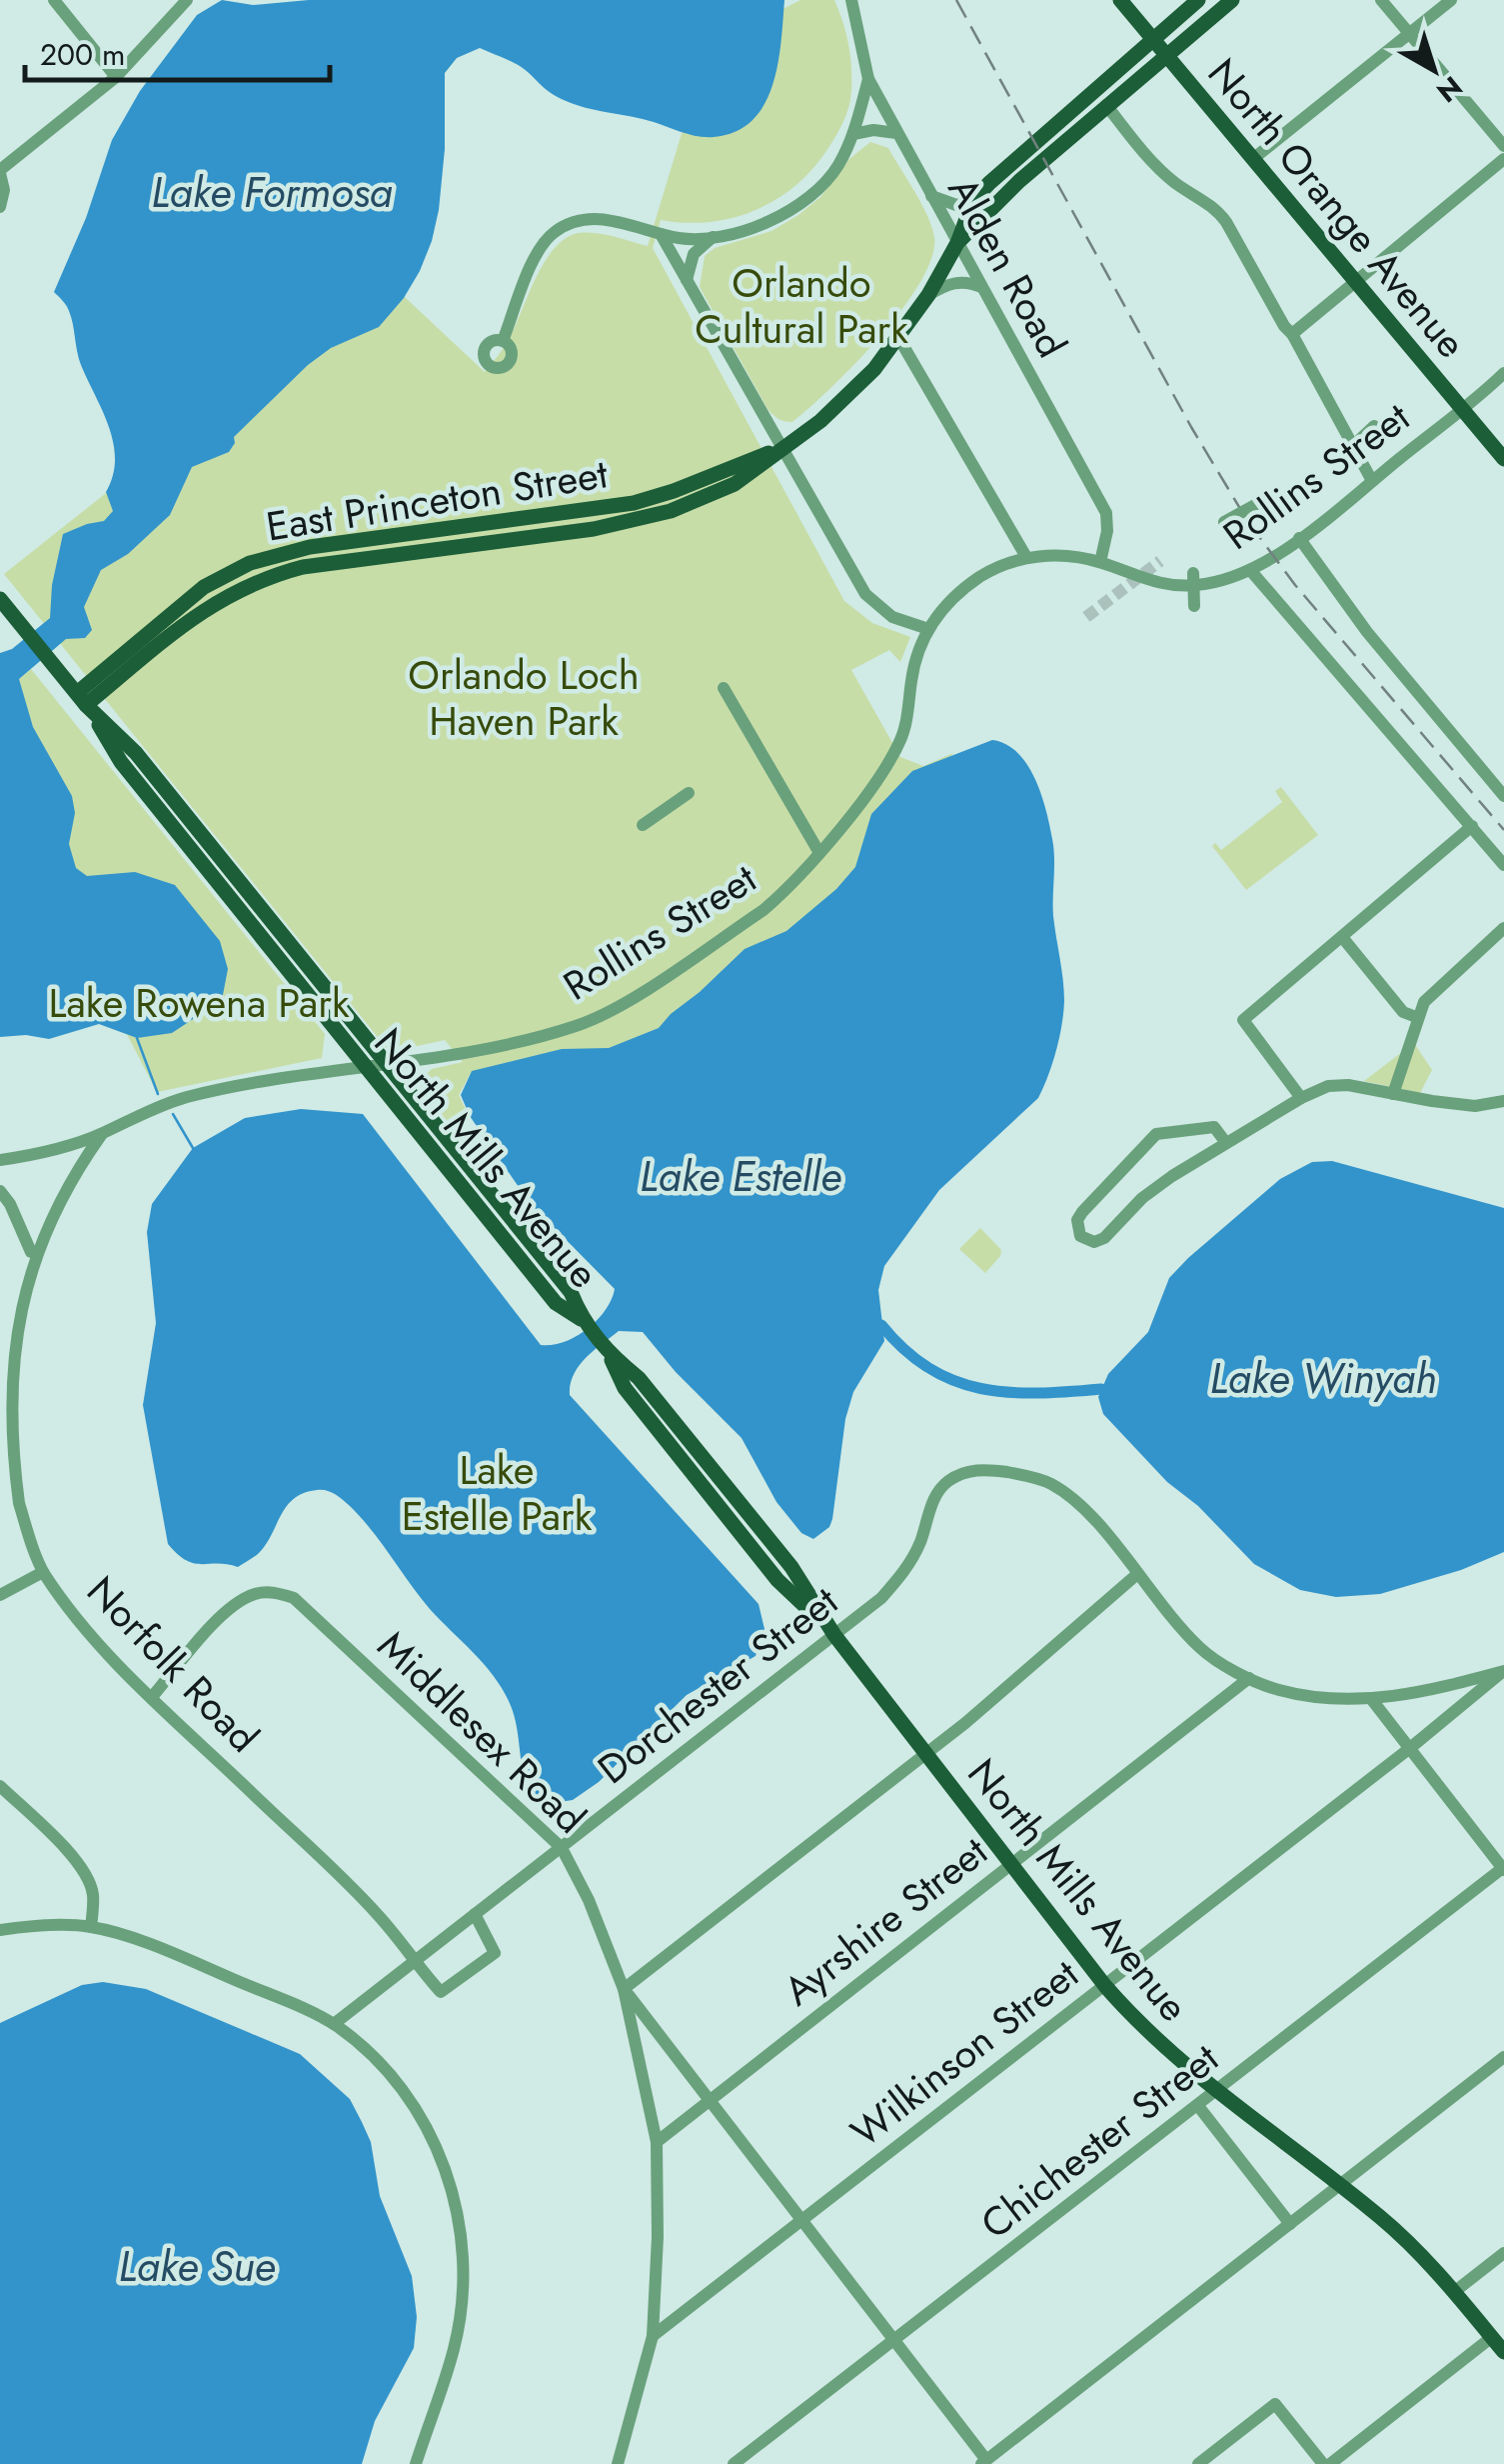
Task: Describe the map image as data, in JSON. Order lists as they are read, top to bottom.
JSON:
{
  "streets": {
    "main road": ["North Orange Avenue", "East Princeton Street", "North Mills Avenue"],
    "street": [
      "Alden Road",
      "Rollins Street",
      "Norfolk Road",
      "Dorchester Street",
      "Middlesex Road",
      "Ayrshire Street",
      "Wilkinson Street",
      "Chichester Street"
    ]
  },
  "crossings": [
    ["North Orange Avenue", "Rollins Street"],
    ["North Orange Avenue", "East Princeton Street"],
    ["Alden Road", "Rollins Street"],
    ["Alden Road", "East Princeton Street"],
    ["Rollins Street", "North Mills Avenue"],
    ["Rollins Street", "Norfolk Road"],
    ["East Princeton Street", "North Mills Avenue"],
    ["North Mills Avenue", "Dorchester Street"],
    ["North Mills Avenue", "Ayrshire Street"],
    ["North Mills Avenue", "Wilkinson Street"],
    ["North Mills Avenue", "Chichester Street"],
    ["Norfolk Road", "Dorchester Street"],
    ["Norfolk Road", "Middlesex Road"],
    ["Dorchester Street", "Middlesex Road"],
    ["Dorchester Street", "Wilkinson Street"],
    ["Middlesex Road", "Ayrshire Street"],
    ["Middlesex Road", "Wilkinson Street"],
    ["Ayrshire Street", "Wilkinson Street"]
  ],
  "water": [
    "Lake Formosa",
    "Lake Estelle",
    "Lake Winyah",
    "Lake Sue"
  ],
  "parks": [
    "Orlando Cultural Park",
    "Orlando Loch Haven Park",
    "Lake Rowena Park",
    "Lake Estelle Park"
  ],
  "scale_bar": "200 m",
  "north": "bottom right"
}
